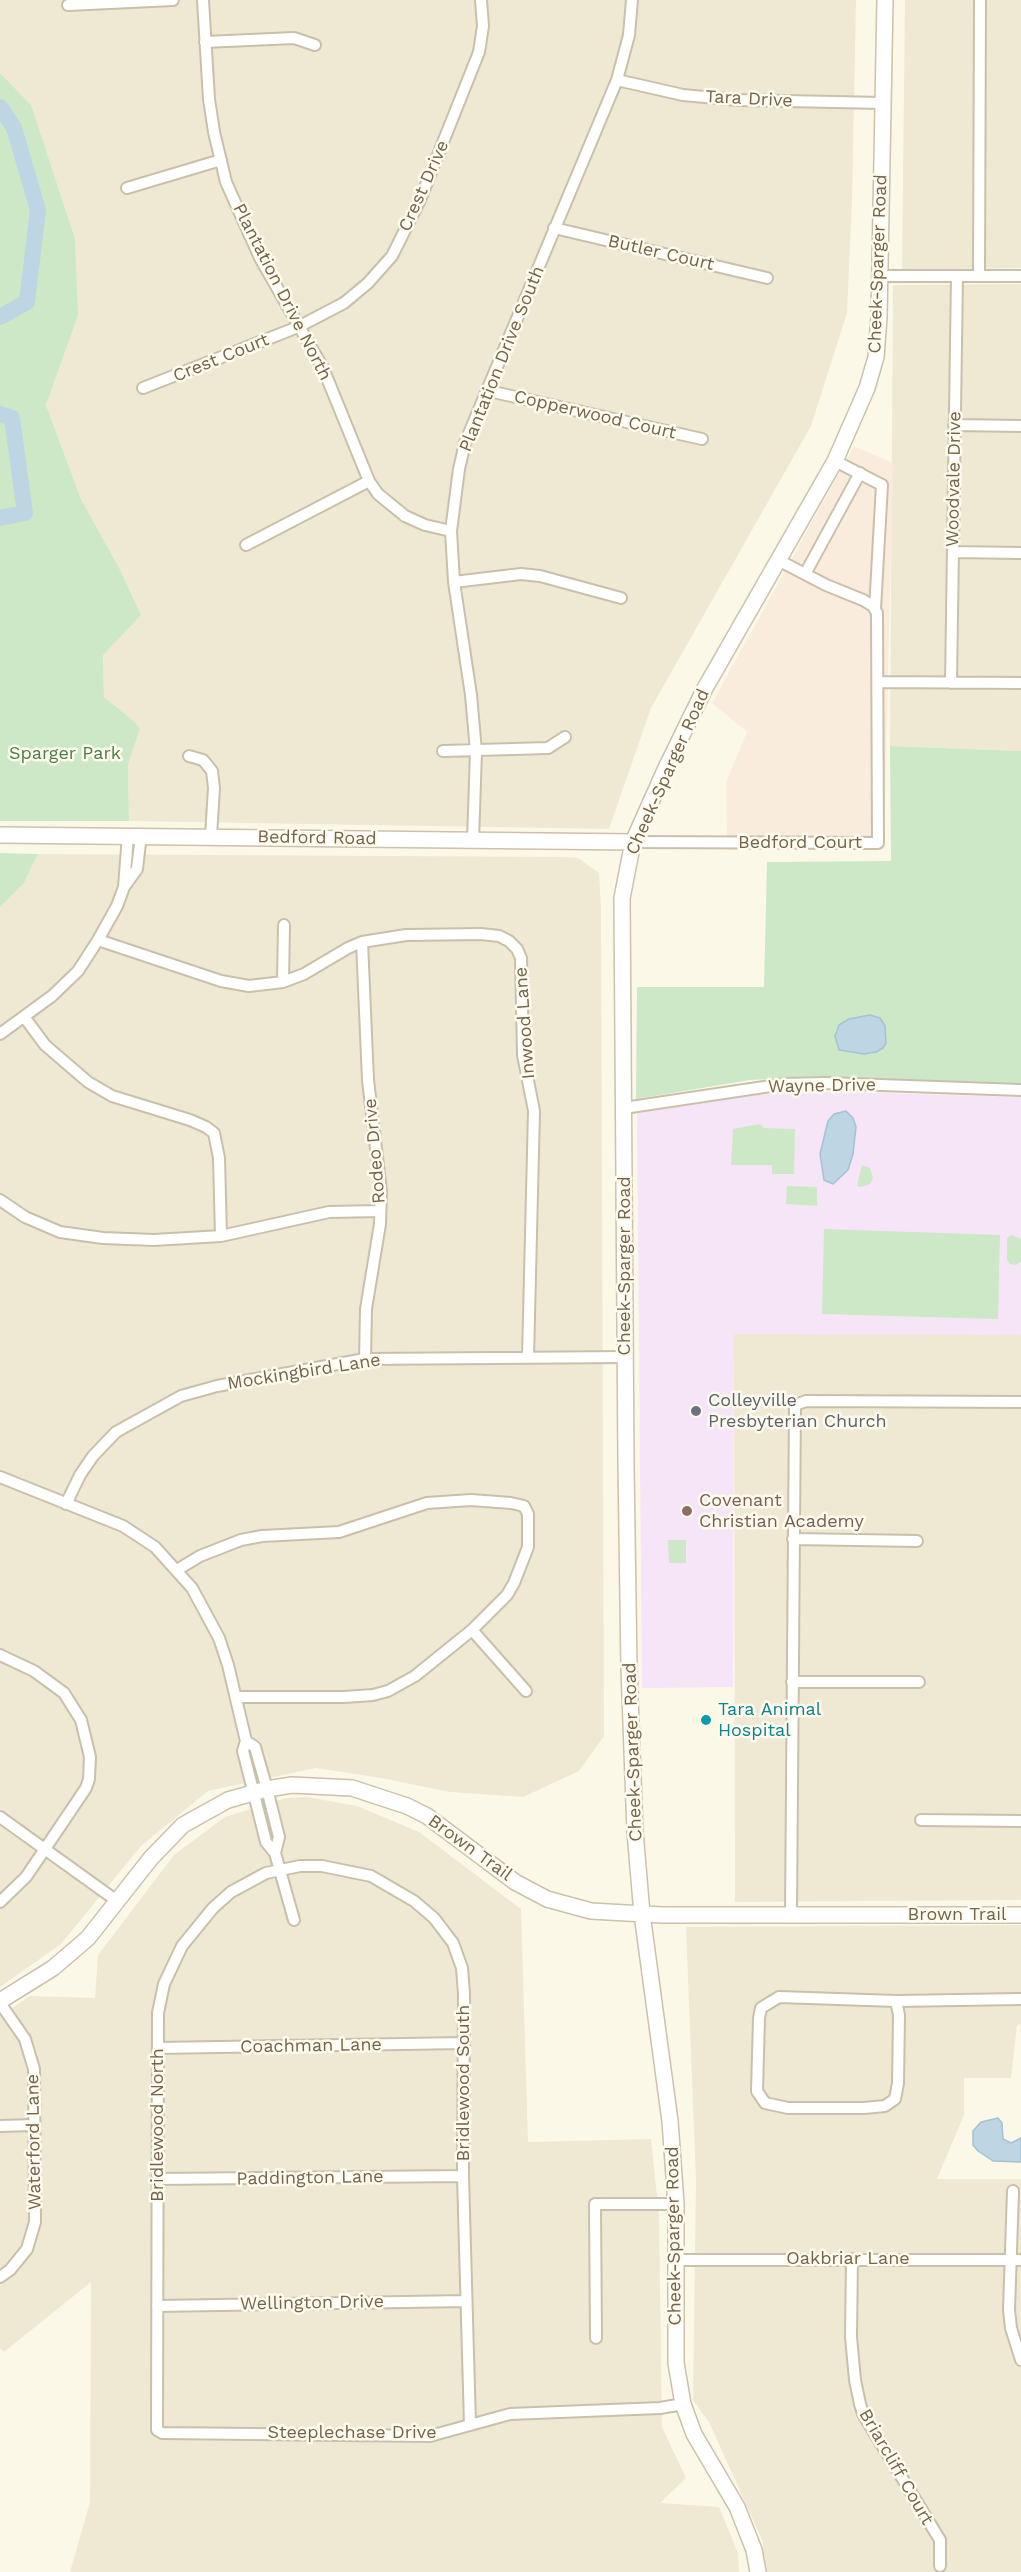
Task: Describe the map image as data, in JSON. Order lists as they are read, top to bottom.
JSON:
{
  "streets": {
    "main road": ["Cheek-Sparger Road", "Bedford Road", "Brown Trail"],
    "street": [
      "Tara Drive",
      "Crest Drive",
      "Butler Court",
      "Plantation Drive North",
      "Crest Court",
      "Plantation Drive South",
      "Copperwood Court",
      "Woodvale Drive",
      "Bedford Court",
      "Inwood Lane",
      "Wayne Drive",
      "Rodeo Drive",
      "Mockingbird Lane",
      "Coachman Lane",
      "Bridlewood South",
      "Bridlewood North",
      "Waterford Lane",
      "Paddington Lane",
      "Oakbriar Lane",
      "Wellington Drive",
      "Steeplechase Drive",
      "Briarcliff Court"
    ]
  },
  "crossings": [
    ["Tara Drive", "Cheek-Sparger Road"],
    ["Tara Drive", "Plantation Drive South"],
    ["Crest Drive", "Plantation Drive North"],
    ["Crest Drive", "Crest Court"],
    ["Butler Court", "Plantation Drive South"],
    ["Cheek-Sparger Road", "Bedford Road"],
    ["Cheek-Sparger Road", "Bedford Court"],
    ["Cheek-Sparger Road", "Wayne Drive"],
    ["Cheek-Sparger Road", "Mockingbird Lane"],
    ["Cheek-Sparger Road", "Brown Trail"],
    ["Cheek-Sparger Road", "Oakbriar Lane"],
    ["Cheek-Sparger Road", "Steeplechase Drive"],
    ["Plantation Drive North", "Crest Court"],
    ["Plantation Drive North", "Plantation Drive South"],
    ["Plantation Drive South", "Copperwood Court"],
    ["Plantation Drive South", "Bedford Road"],
    ["Bedford Road", "Bedford Court"],
    ["Inwood Lane", "Rodeo Drive"],
    ["Inwood Lane", "Mockingbird Lane"],
    ["Rodeo Drive", "Mockingbird Lane"],
    ["Brown Trail", "Waterford Lane"],
    ["Coachman Lane", "Bridlewood South"],
    ["Coachman Lane", "Bridlewood North"],
    ["Bridlewood South", "Bridlewood North"],
    ["Bridlewood South", "Paddington Lane"],
    ["Bridlewood South", "Wellington Drive"],
    ["Bridlewood South", "Steeplechase Drive"],
    ["Bridlewood North", "Paddington Lane"],
    ["Bridlewood North", "Wellington Drive"],
    ["Bridlewood North", "Steeplechase Drive"],
    ["Oakbriar Lane", "Briarcliff Court"]
  ],
  "parks": ["Sparger Park"],
  "places": ["Colleyville Presbyterian Church", "Covenant Christian Academy", "Tara Animal Hospital"]
}
